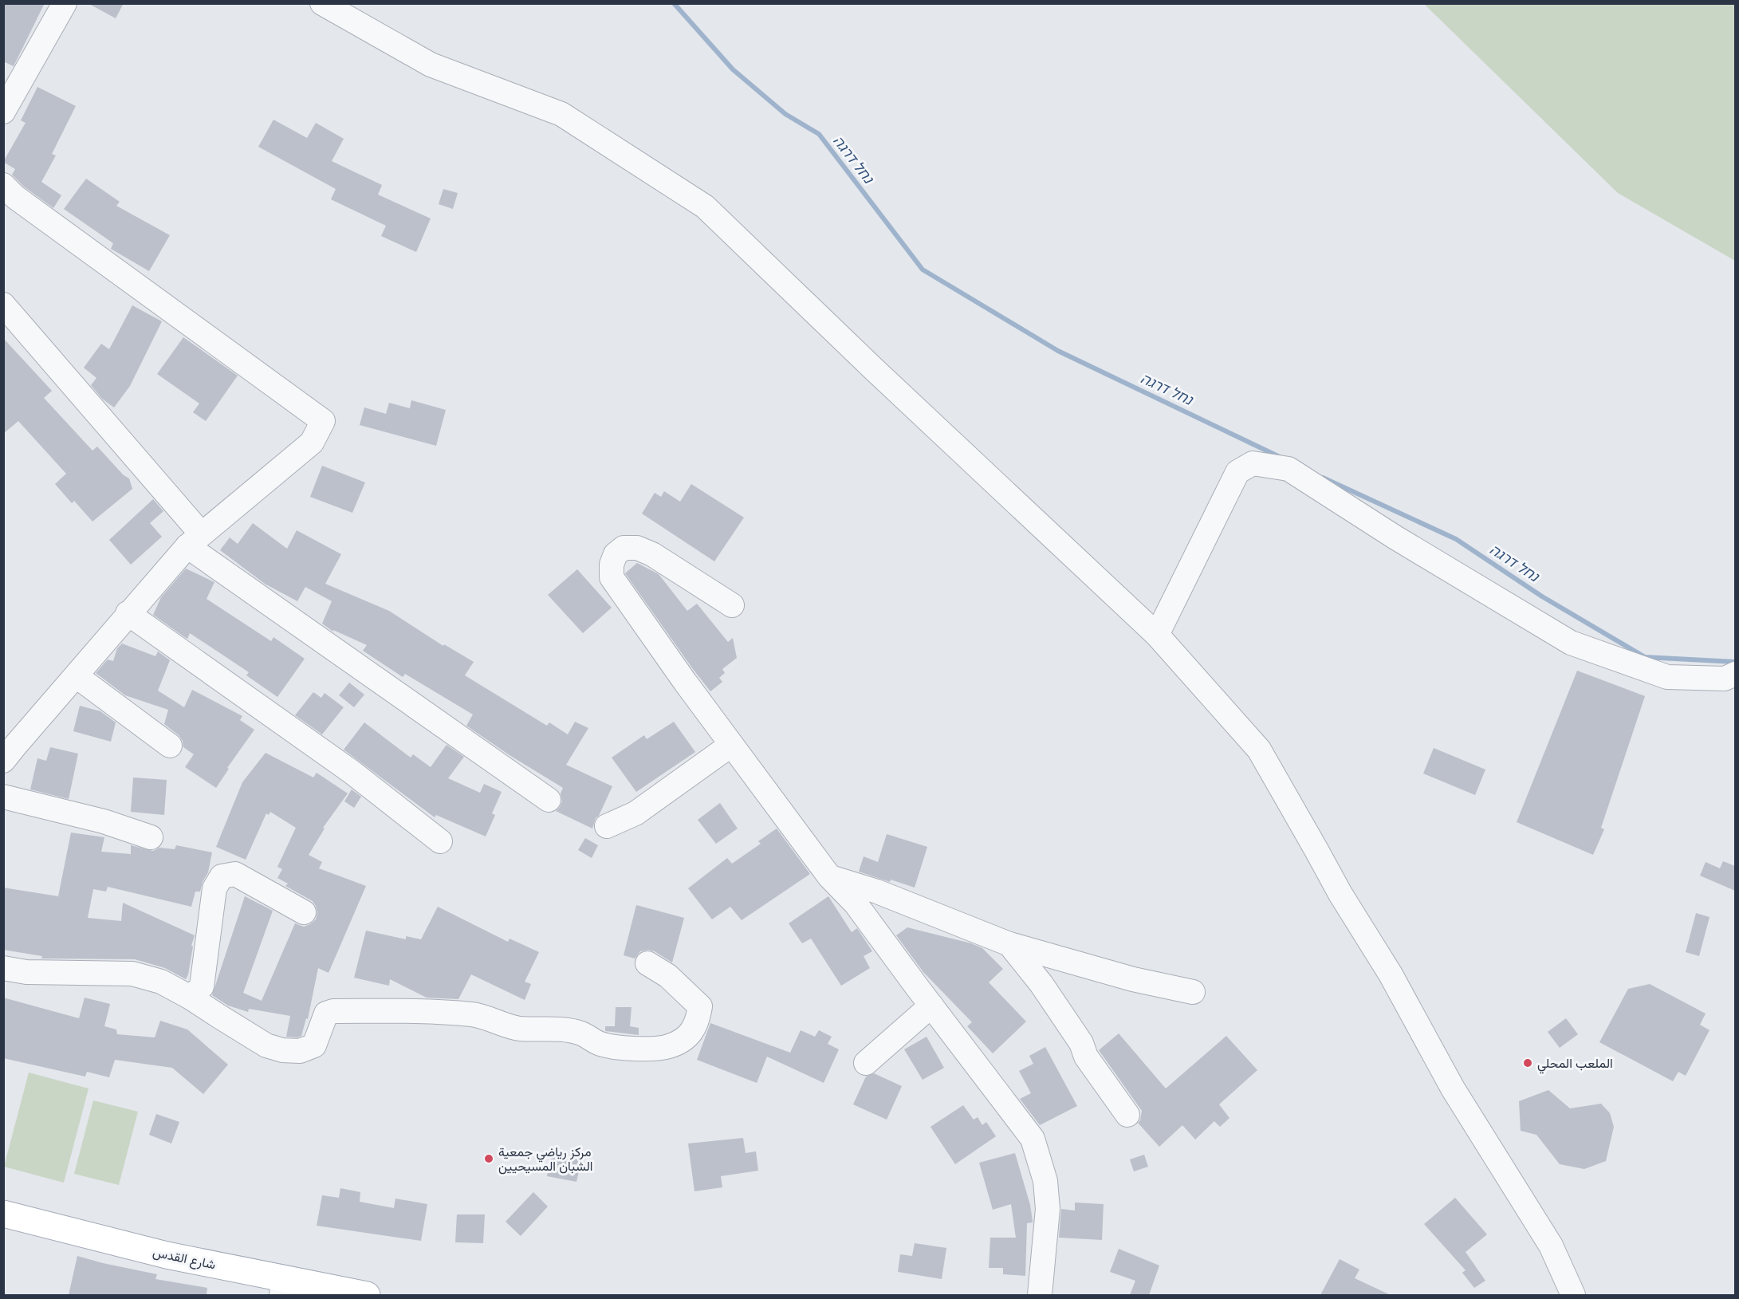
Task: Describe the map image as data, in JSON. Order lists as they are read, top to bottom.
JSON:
{
  "streets": {
    "main road": ["شارع القدس"]
  },
  "water": ["נחל דרגה"],
  "places": ["الملعب المحلي", "مركز رياضي جمعية الشبان المسيحيين"]
}
